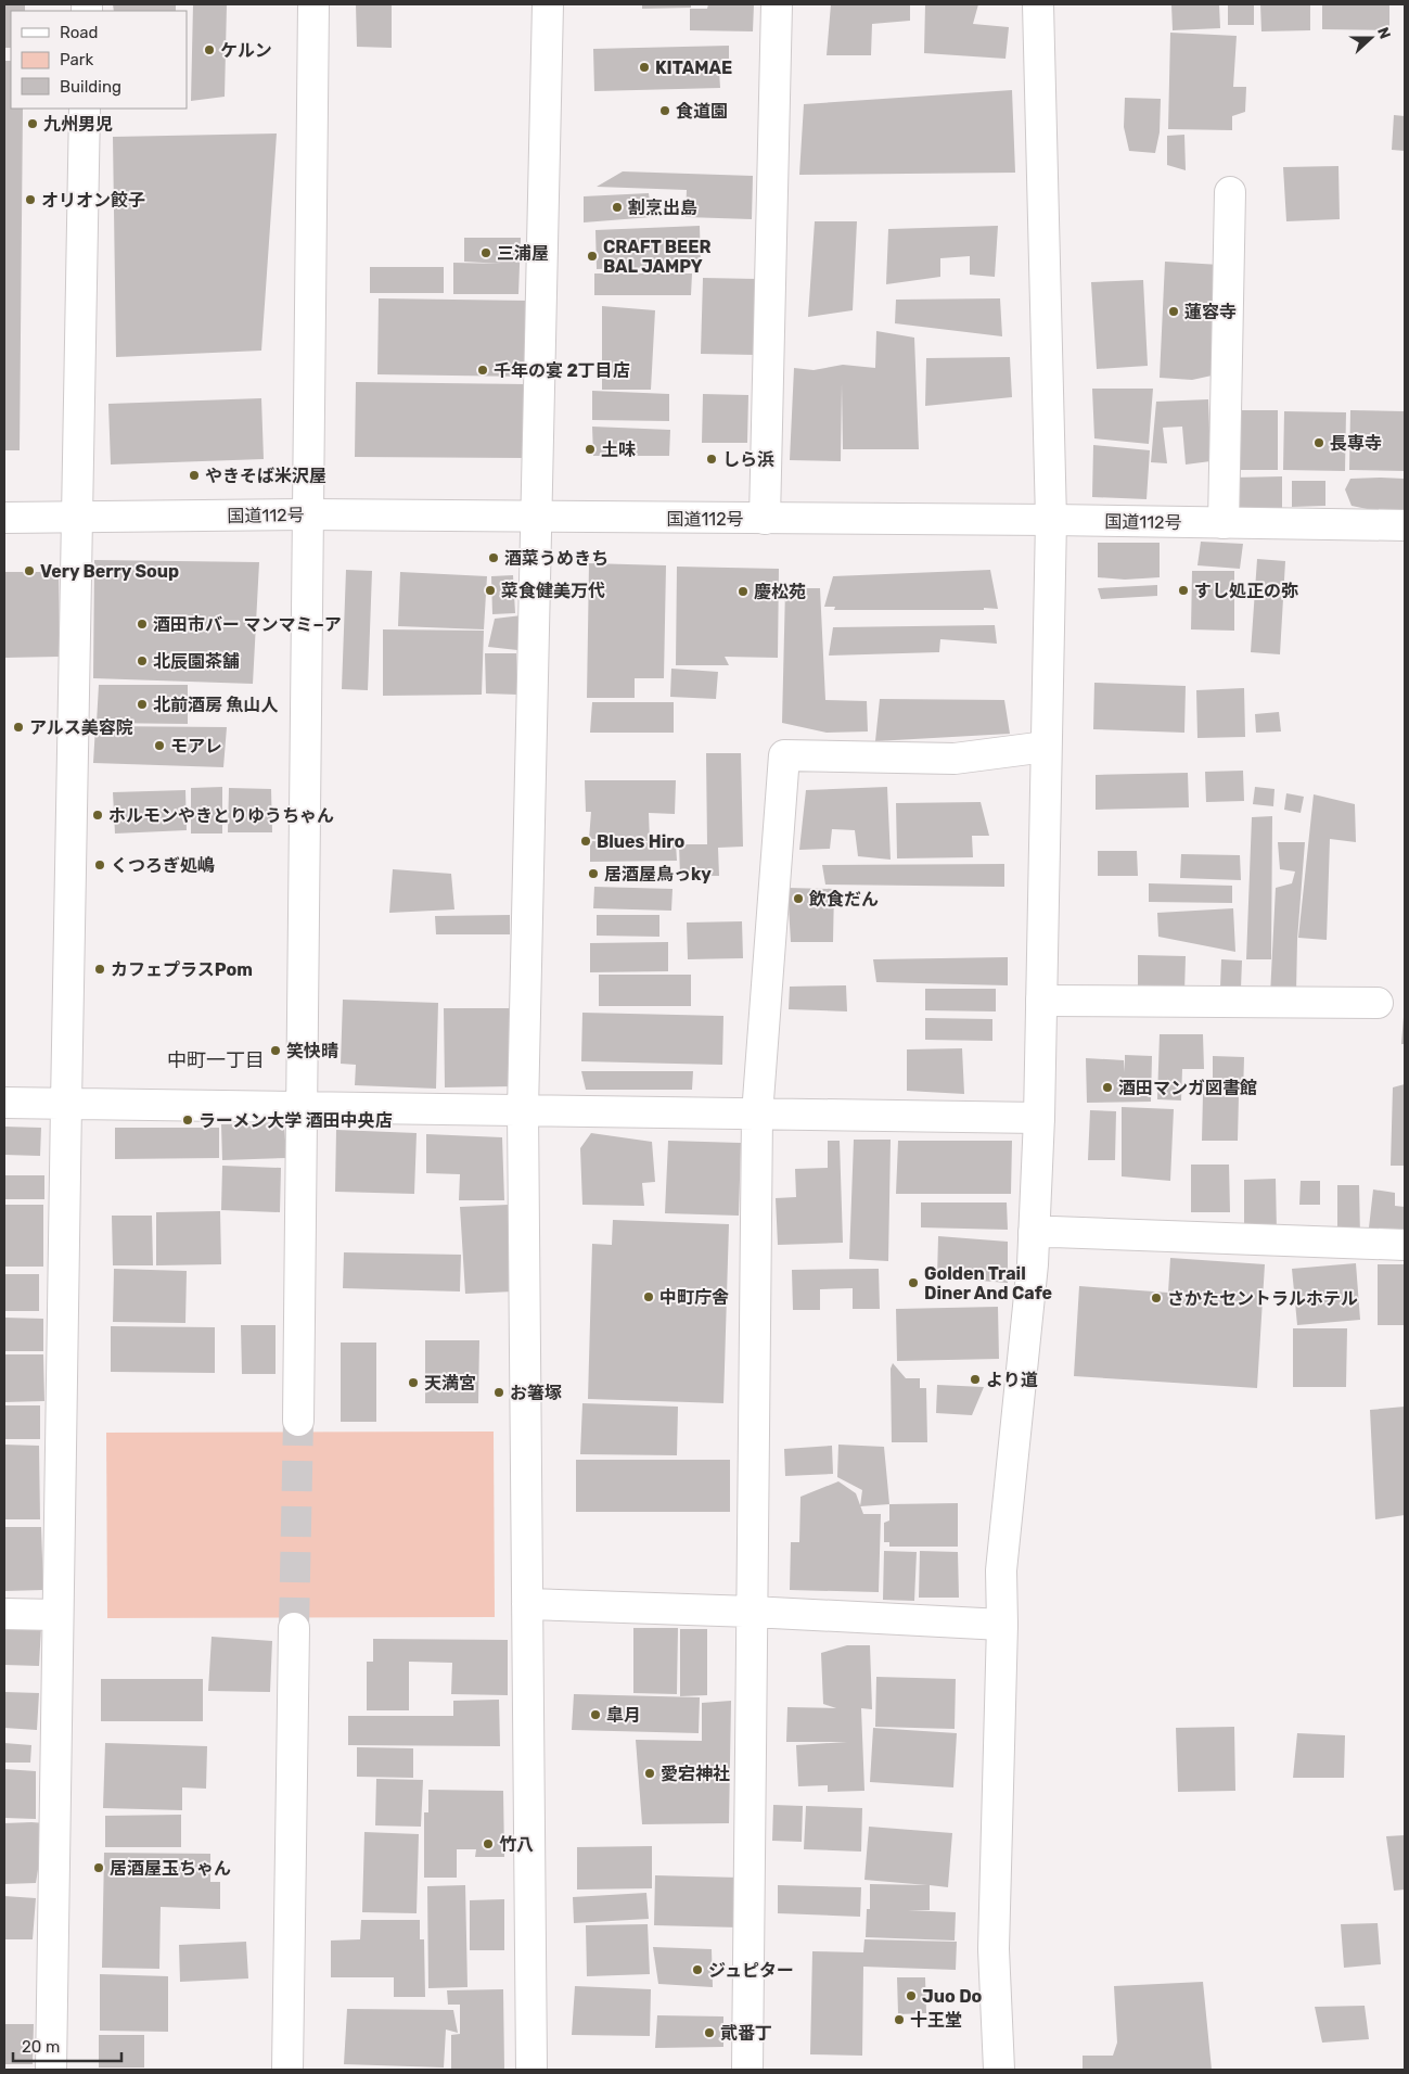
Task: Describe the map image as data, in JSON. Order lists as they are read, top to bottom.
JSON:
{
  "streets": {
    "main road": ["国道112号"]
  },
  "districts": ["中町一丁目"],
  "places": [
    "ケルン",
    "KITAMAE",
    "食道園",
    "九州男児",
    "オリオン餃子",
    "割烹出島",
    "三浦屋",
    "CRAFT BEER BAL JAMPY",
    "蓮容寺",
    "千年の宴 2丁目店",
    "長専寺",
    "土味",
    "しら浜",
    "やきそば米沢屋",
    "酒菜うめきち",
    "Very Berry Soup",
    "菜食健美万代",
    "すし処正の弥",
    "慶松苑",
    "酒田市バー マンマミ−ア",
    "北辰園茶舗",
    "北前酒房 魚山人",
    "アルス美容院",
    "モアレ",
    "ホルモンやきとりゆうちゃん",
    "Blues Hiro",
    "くつろぎ処嶋",
    "居酒屋鳥っky",
    "飲食だん",
    "カフェプラスPom",
    "笑快晴",
    "酒田マンガ図書館",
    "ラーメン大学 酒田中央店",
    "Golden Trail Diner And Cafe",
    "中町庁舎",
    "さかたセントラルホテル",
    "より道",
    "天満宮",
    "お箸塚",
    "皐月",
    "愛宕神社",
    "竹八",
    "居酒屋玉ちゃん",
    "ジュピター",
    "Juo Do",
    "十王堂",
    "貮番丁"
  ],
  "legend": ["Road", "Park", "Building"],
  "scale_bar": "20 m",
  "north": "right"
}
